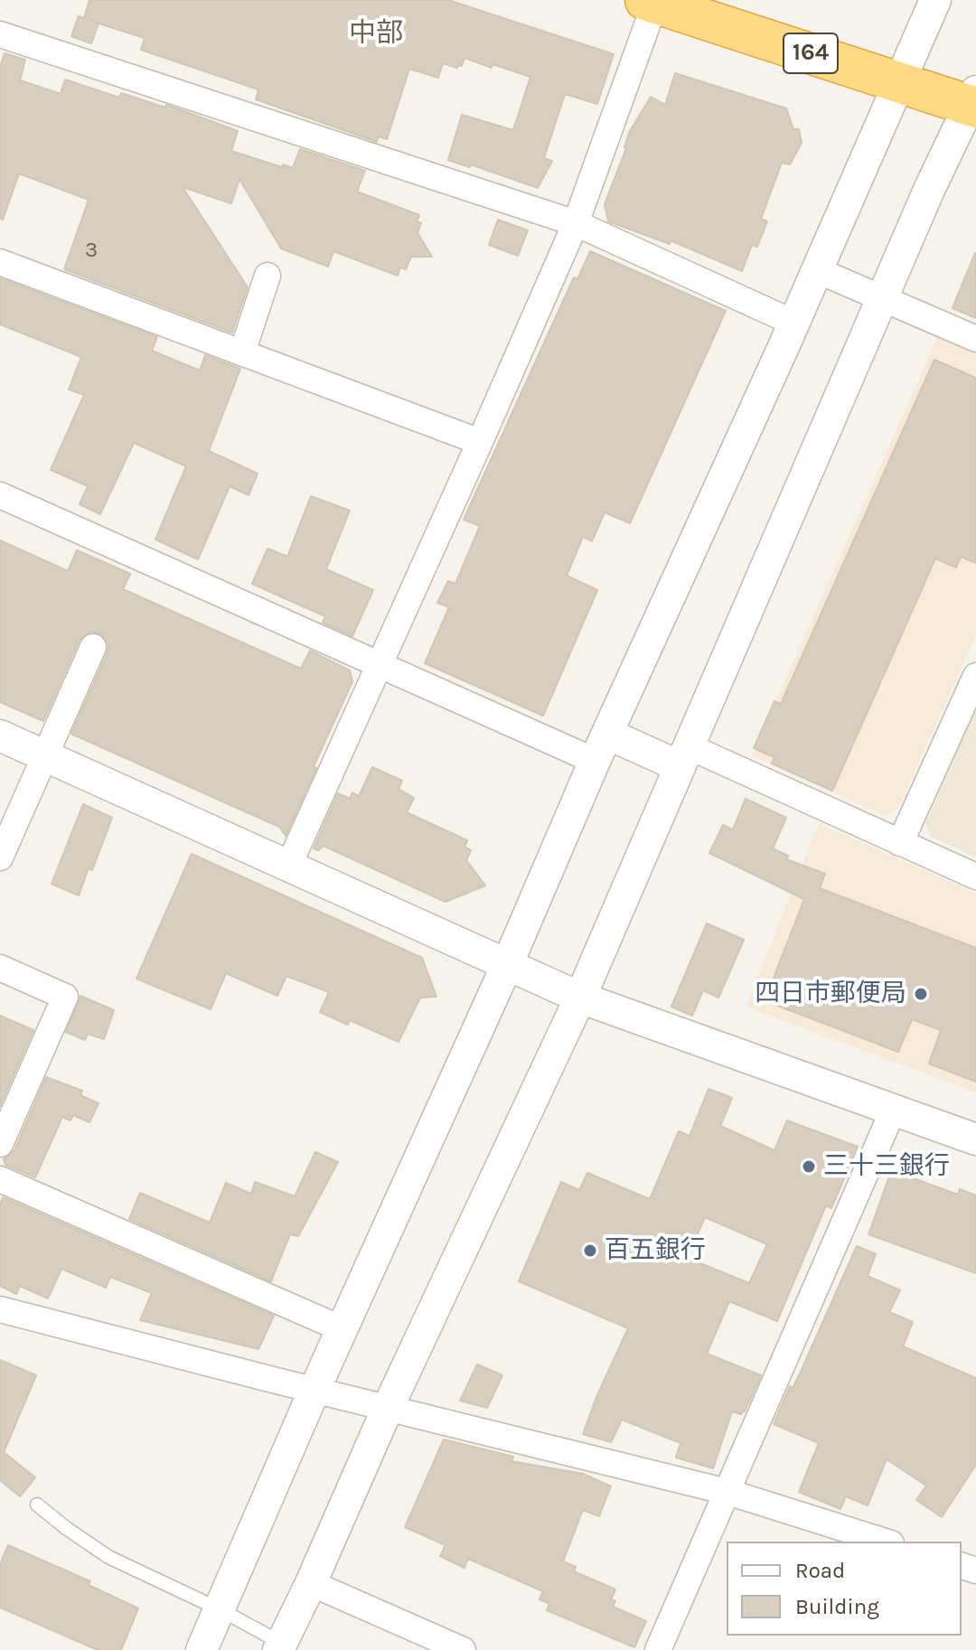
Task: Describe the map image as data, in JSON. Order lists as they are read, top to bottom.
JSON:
{
  "streets": {
    "highway": ["164"]
  },
  "districts": ["中部"],
  "places": ["四日市郵便局", "三十三銀行", "百五銀行"],
  "house_numbers": ["3"],
  "legend": ["Road", "Building"]
}
